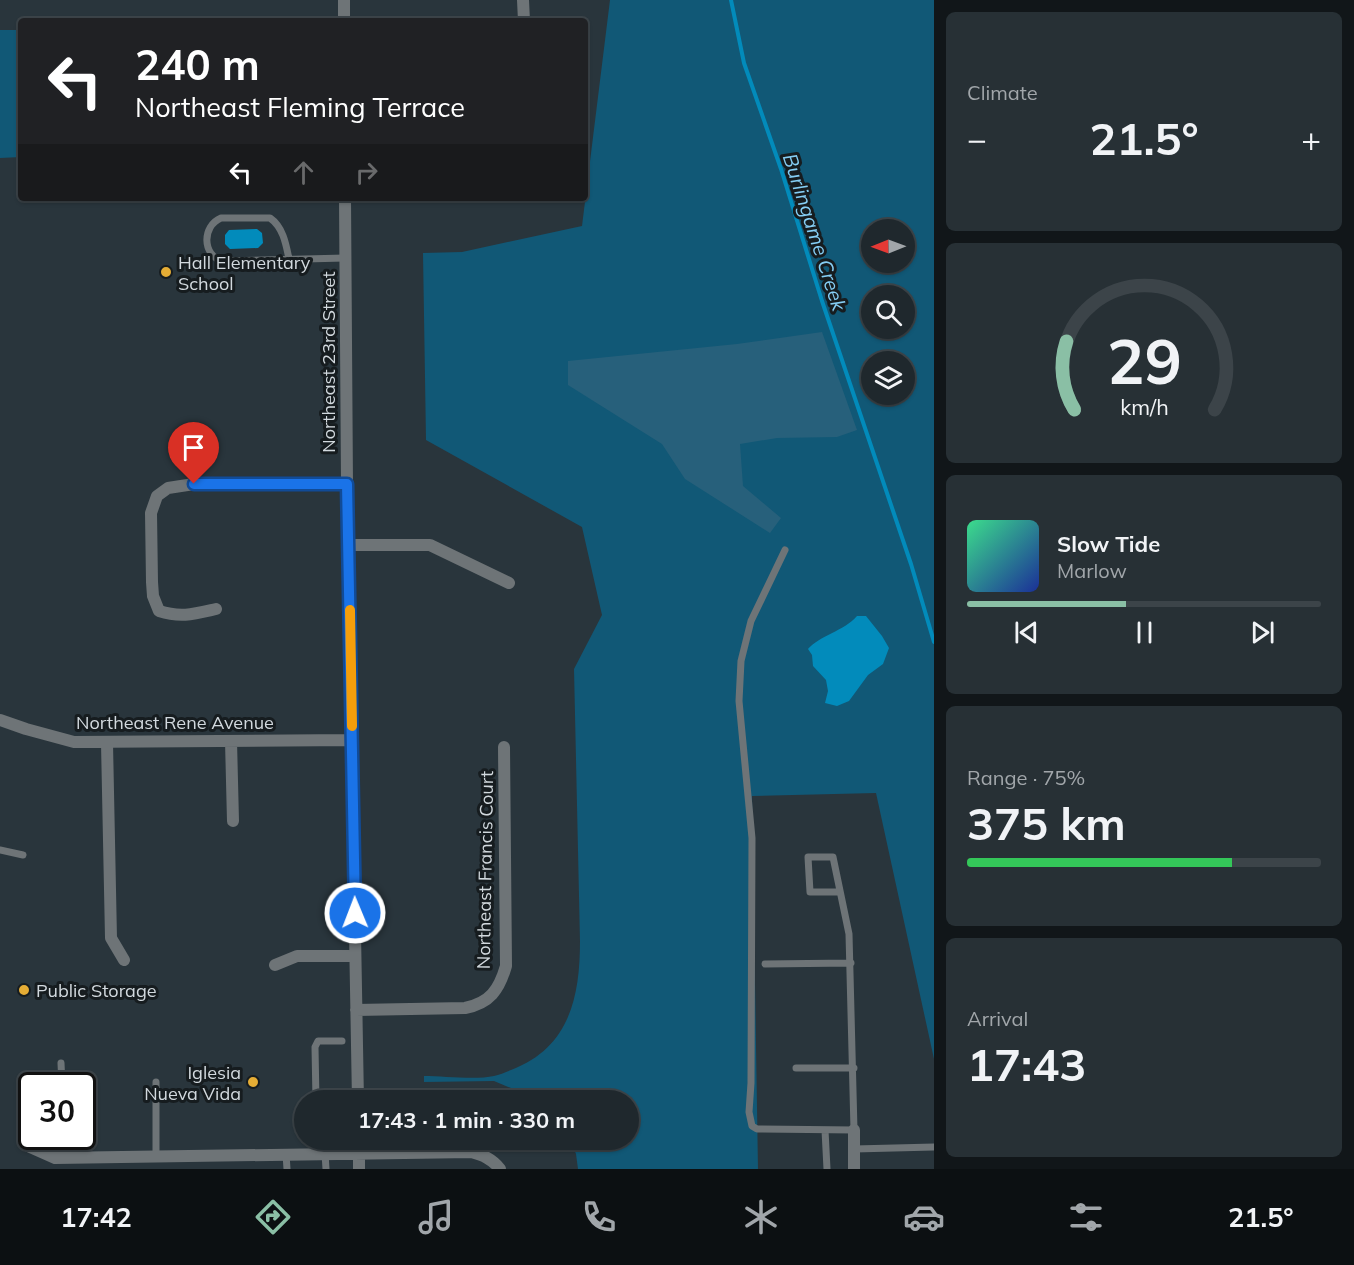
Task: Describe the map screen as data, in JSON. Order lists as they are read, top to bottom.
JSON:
{
  "streets": {
    "street": ["Northeast 23rd Street", "Northeast Rene Avenue", "Northeast Francis Court"]
  },
  "crossings": [
    ["Northeast 23rd Street", "Northeast Rene Avenue"],
    ["Northeast 23rd Street", "Northeast Francis Court"]
  ],
  "water": ["Burlingame Creek"],
  "places": ["Hall Elementary School", "Public Storage", "Iglesia Nueva Vida"],
  "north": "left",
  "page": {
    "tile": [
      "Climate",
      ["Range · 75%", "375 km"],
      ["Arrival", "17:43"]
    ],
    "turn": ["240 m", "Northeast Fleming Terrace"],
    "heat": ["−", "21.5°", "+"],
    "song": ["Slow Tide", "Marlow"],
    "limit": "30",
    "trip": "17:43 · 1 min · 330 m",
    "tabs": ["17:42", "21.5°"],
    "gauge": ["29", "km/h"]
  }
}
